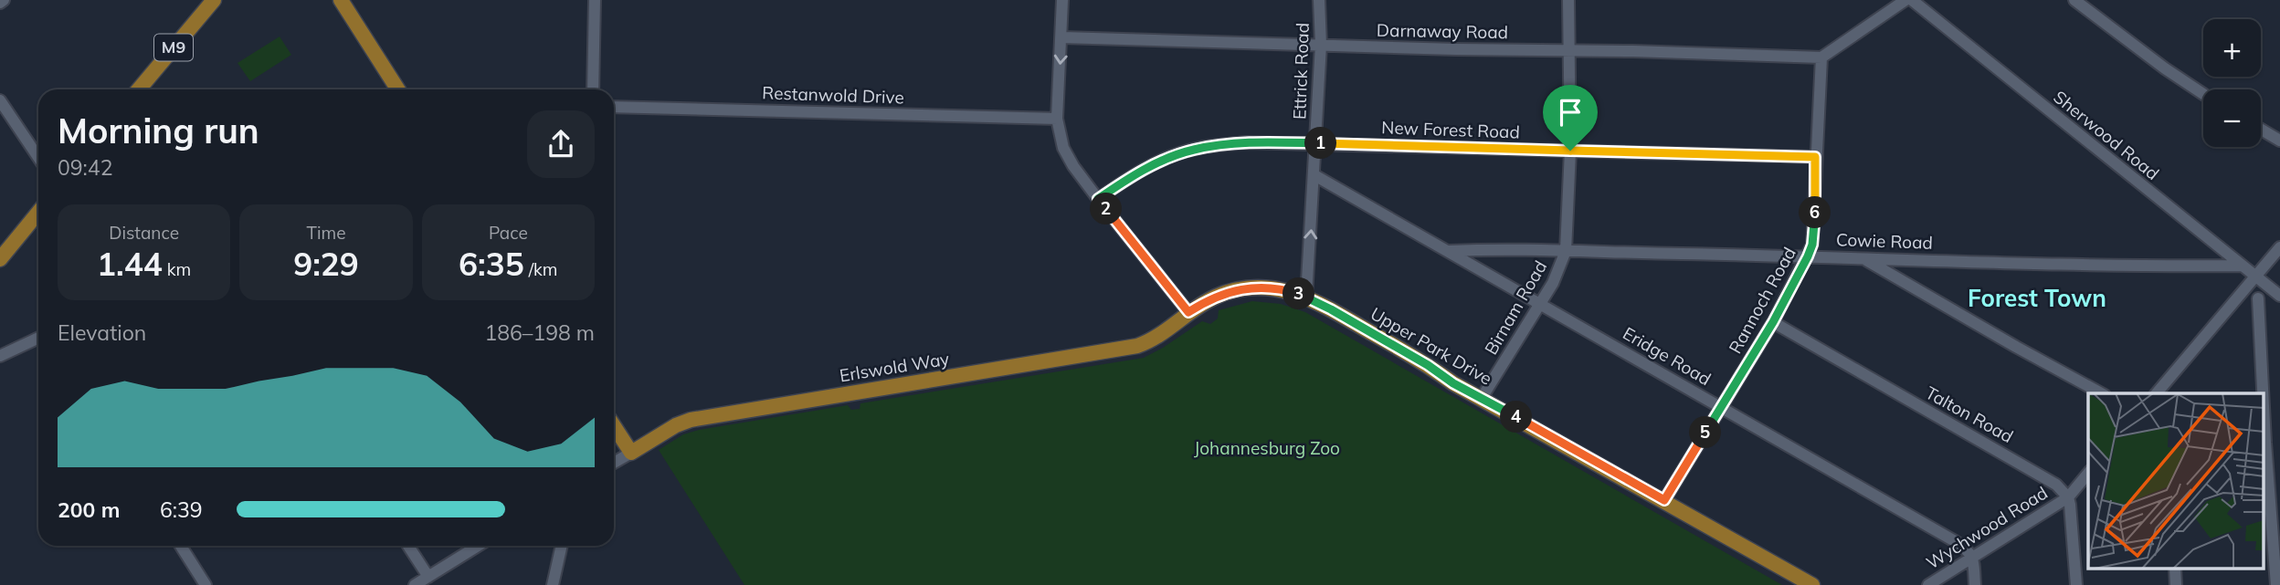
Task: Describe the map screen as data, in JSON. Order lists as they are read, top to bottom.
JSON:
{
  "streets": {
    "main road": ["M9", "Upper Park Drive", "Erlswold Way"],
    "street": [
      "Darnaway Road",
      "Ettrick Road",
      "Restanwold Drive",
      "New Forest Road",
      "Sherwood Road",
      "Cowie Road",
      "Rannoch Road",
      "Birnam Road",
      "Eridge Road",
      "Talton Road",
      "Wychwood Road"
    ]
  },
  "crossings": [
    ["Darnaway Road", "Ettrick Road"],
    ["Darnaway Road", "Rannoch Road"],
    ["Darnaway Road", "Birnam Road"],
    ["Ettrick Road", "New Forest Road"],
    ["Ettrick Road", "Upper Park Drive"],
    ["Ettrick Road", "Eridge Road"],
    ["New Forest Road", "Rannoch Road"],
    ["New Forest Road", "Birnam Road"],
    ["Sherwood Road", "Cowie Road"],
    ["Cowie Road", "Rannoch Road"],
    ["Cowie Road", "Birnam Road"],
    ["Cowie Road", "Eridge Road"],
    ["Rannoch Road", "Upper Park Drive"],
    ["Rannoch Road", "Eridge Road"],
    ["Rannoch Road", "Talton Road"],
    ["Birnam Road", "Upper Park Drive"],
    ["Birnam Road", "Eridge Road"],
    ["Upper Park Drive", "Erlswold Way"],
    ["Eridge Road", "Wychwood Road"],
    ["Talton Road", "Wychwood Road"]
  ],
  "one_way": ["Ettrick Road"],
  "districts": ["Forest Town"],
  "parks": ["Johannesburg Zoo"],
  "page": {
    "map_buttons": ["+", "−"],
    "heading": ["Morning run", "09:42"],
    "pins": [
      "1",
      "2",
      "6",
      "3",
      "4",
      "5"
    ],
    "stats": [
      ["Distance", "1.44 km"],
      ["Time", "9:29"],
      ["Pace", "6:35 /km"]
    ],
    "chart": ["Elevation", "186–198 m"],
    "list": [
      {
        "name": "200 m",
        "note": "6:39"
      }
    ]
  }
}
